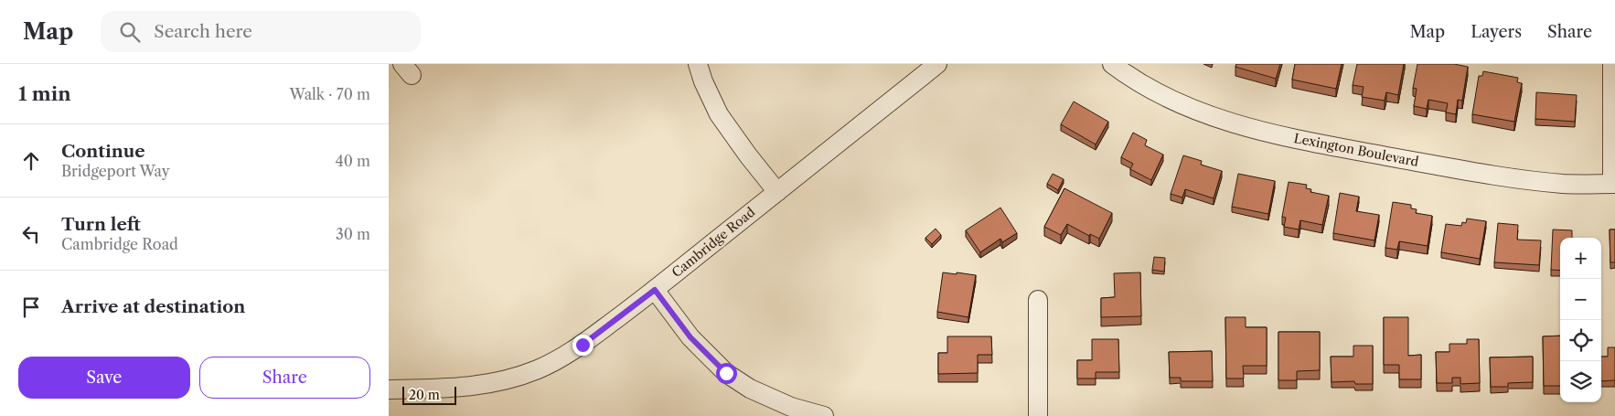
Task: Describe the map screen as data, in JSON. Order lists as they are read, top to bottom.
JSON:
{
  "streets": {
    "street": ["Lexington Boulevard", "Cambridge Road"]
  },
  "scale_bar": "20 m",
  "page": {
    "header": "Map",
    "search": "Search here",
    "nav": ["Map", "Layers", "Share"],
    "heading": ["1 min", "Walk · 70 m"],
    "list": [
      ["Continue", "Bridgeport Way", "40 m"],
      ["Turn left", "Cambridge Road", "30 m"],
      "Arrive at destination"
    ],
    "map_buttons": ["+", "−"],
    "buttons": ["Save", "Share"],
    "scale": "20 m"
  }
}
